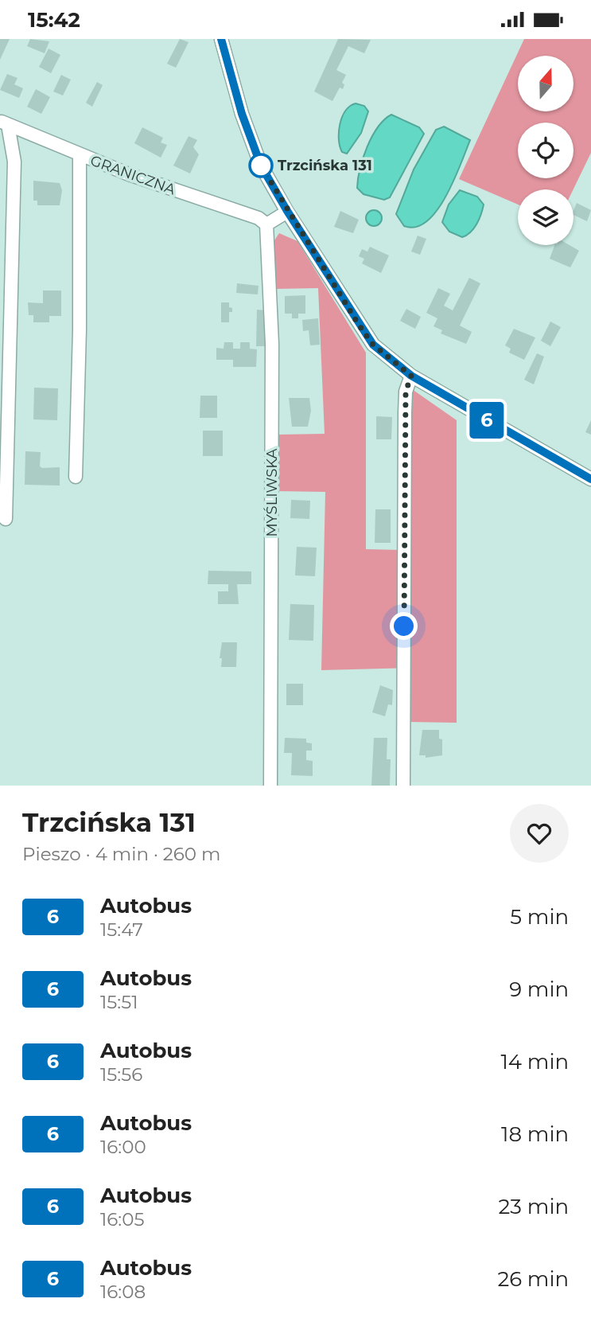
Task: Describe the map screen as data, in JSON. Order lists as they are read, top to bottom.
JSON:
{
  "streets": {
    "street": ["GRANICZNA", "MYŚLIWSKA"]
  },
  "crossings": [
    ["GRANICZNA", "MYŚLIWSKA"]
  ],
  "places": ["Trzcińska 131"],
  "lines": ["bus line 6"],
  "north": "top",
  "page": {
    "status": "15:42",
    "on_map": "6",
    "heading": ["Trzcińska 131", "Pieszo · 4 min · 260 m"],
    "list": [
      {
        "mark": "6",
        "name": "Autobus",
        "note": "15:47",
        "value": "5 min"
      },
      {
        "mark": "6",
        "name": "Autobus",
        "note": "15:51",
        "value": "9 min"
      },
      {
        "mark": "6",
        "name": "Autobus",
        "note": "15:56",
        "value": "14 min"
      },
      {
        "mark": "6",
        "name": "Autobus",
        "note": "16:00",
        "value": "18 min"
      },
      {
        "mark": "6",
        "name": "Autobus",
        "note": "16:05",
        "value": "23 min"
      },
      {
        "mark": "6",
        "name": "Autobus",
        "note": "16:08",
        "value": "26 min"
      }
    ]
  }
}
